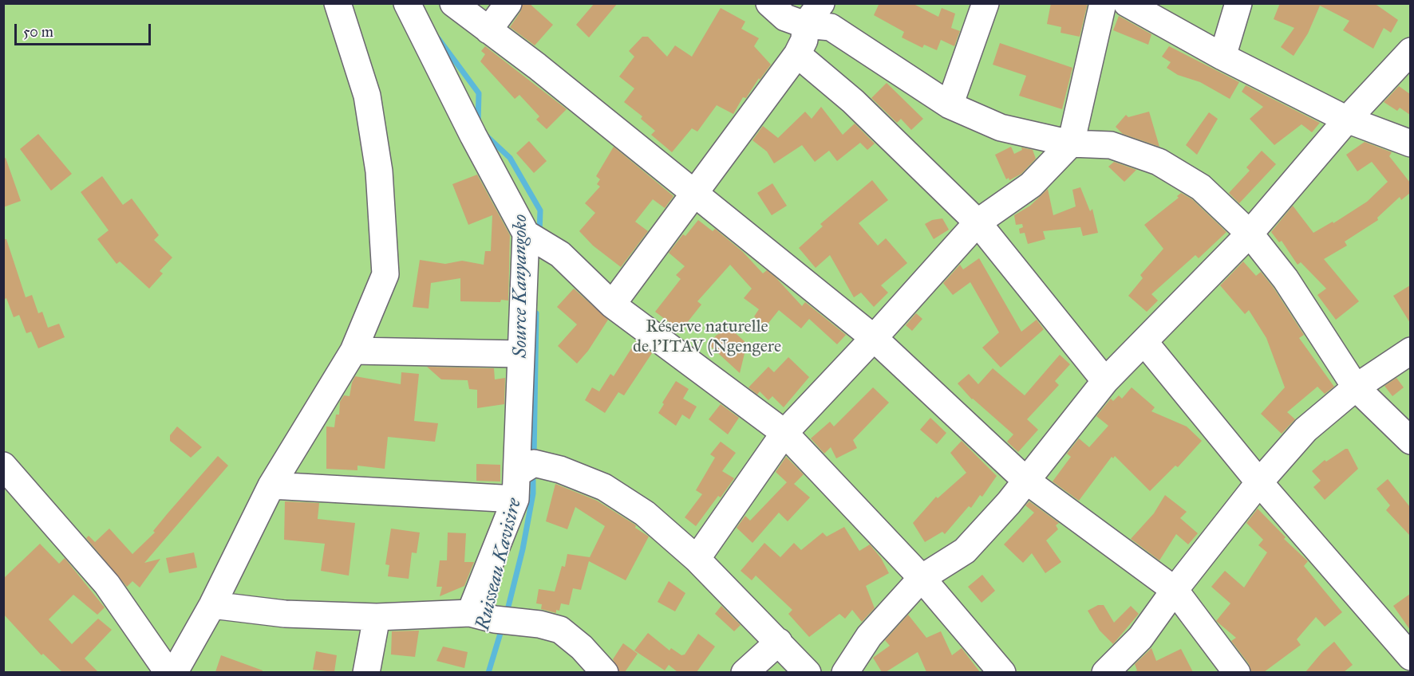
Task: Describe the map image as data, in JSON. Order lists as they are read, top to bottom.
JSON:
{
  "water": ["Source Kanyangoko", "Ruisseau Kavisire"],
  "parks": ["Réserve naturelle de l'ITAV (Ngengere"],
  "scale_bar": "50 m"
}
